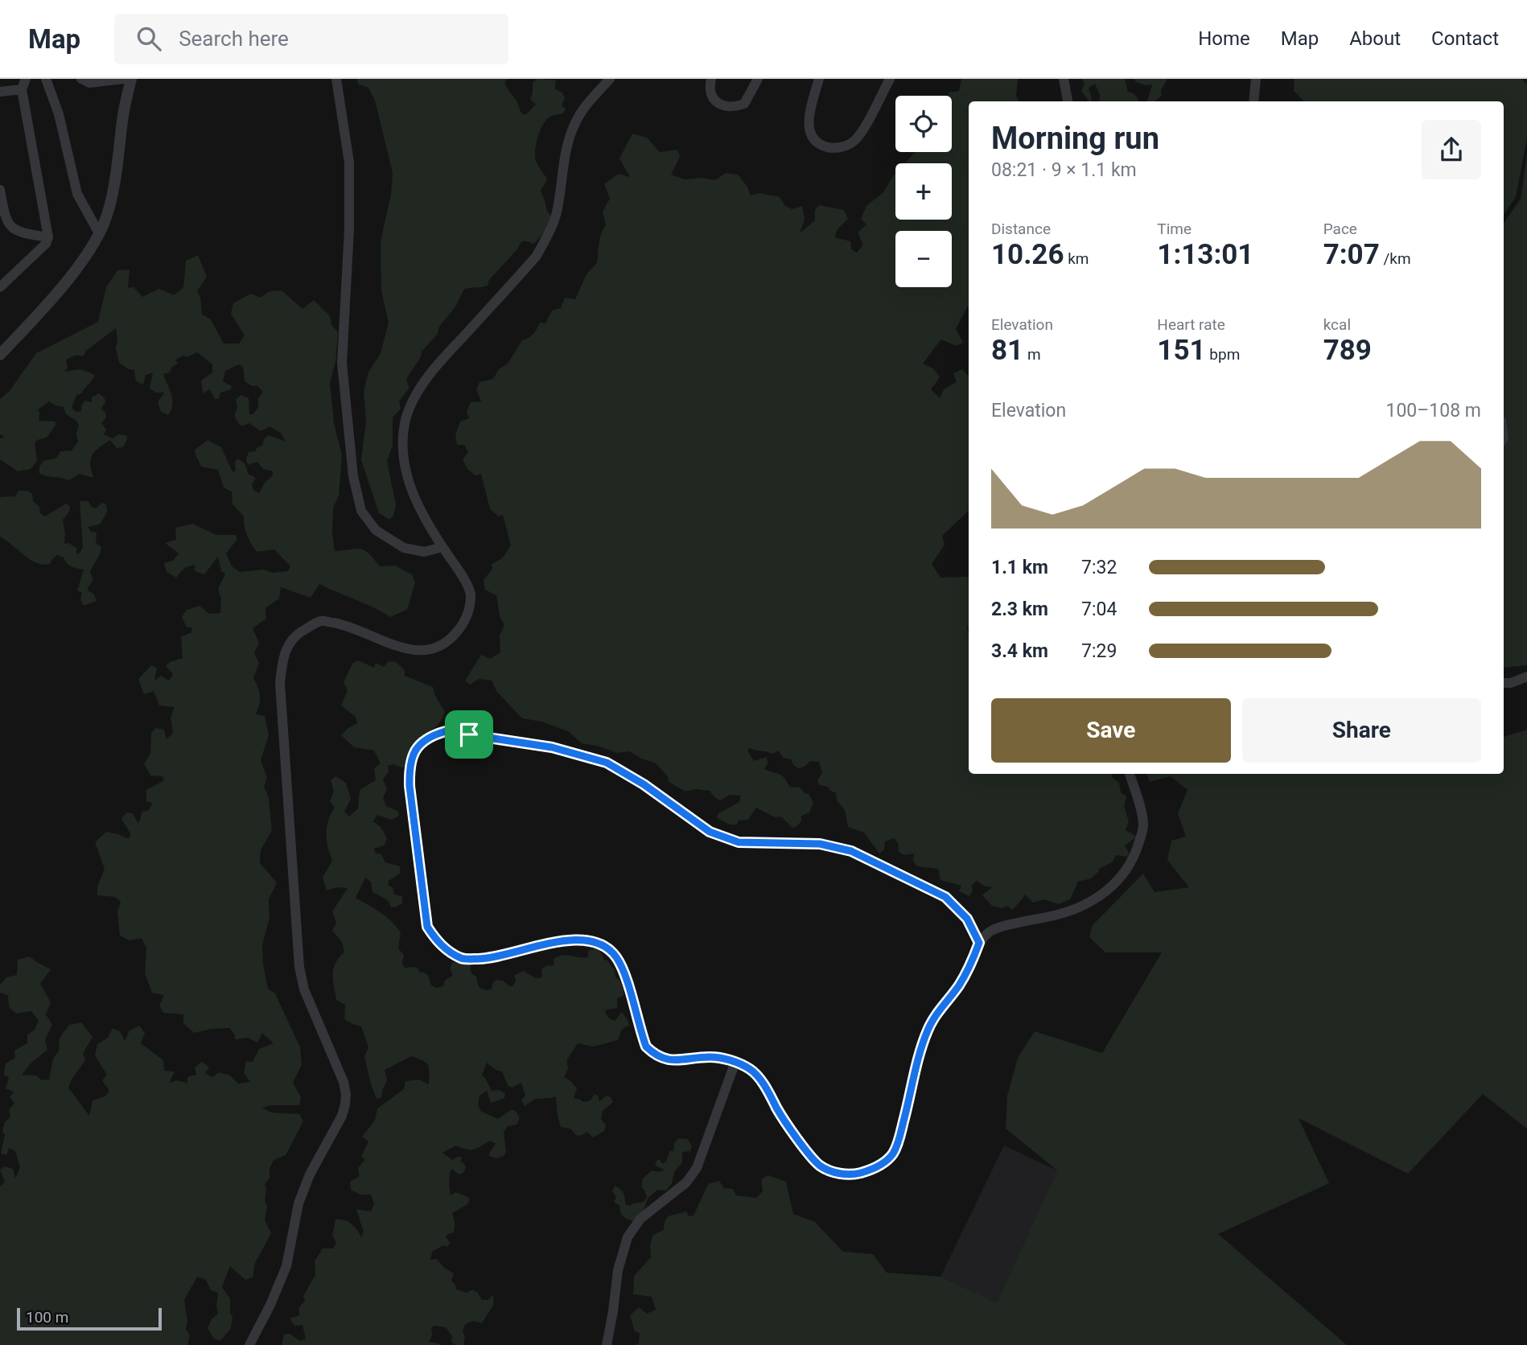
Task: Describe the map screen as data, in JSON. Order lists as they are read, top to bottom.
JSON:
{
  "scale_bar": "100 m",
  "page": {
    "header": "Map",
    "search": "Search here",
    "nav": [
      "Home",
      "Map",
      "About",
      "Contact"
    ],
    "map_buttons": ["+", "−"],
    "heading": ["Morning run", "08:21 · 9 × 1.1 km"],
    "stats": [
      ["Distance", "10.26 km"],
      ["Time", "1:13:01"],
      ["Pace", "7:07 /km"],
      ["Elevation", "81 m"],
      ["Heart rate", "151 bpm"],
      ["kcal", "789"]
    ],
    "chart": ["Elevation", "100–108 m"],
    "list": [
      {
        "name": "1.1 km",
        "note": "7:32"
      },
      {
        "name": "2.3 km",
        "note": "7:04"
      },
      {
        "name": "3.4 km",
        "note": "7:29"
      }
    ],
    "buttons": ["Save", "Share"],
    "scale": "100 m"
  }
}
